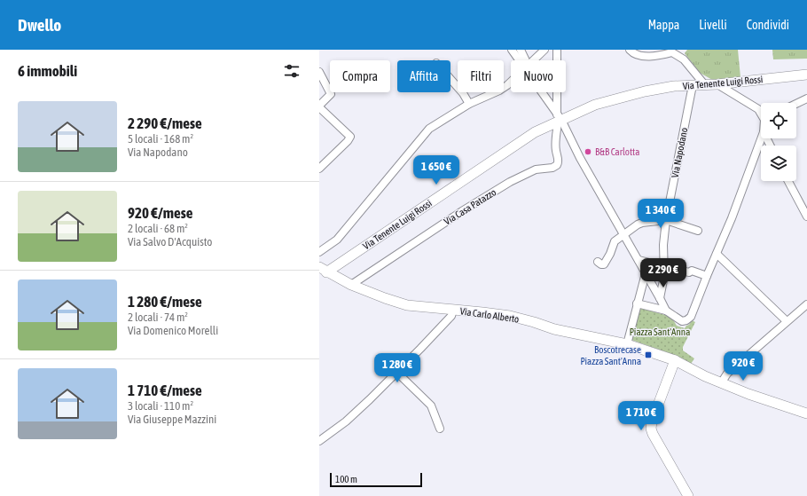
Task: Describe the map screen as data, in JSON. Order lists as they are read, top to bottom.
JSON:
{
  "streets": {
    "street": [
      "Via Tenente Luigi Rossi",
      "Via Napodano",
      "Via Casa Patazzo",
      "Via Carlo Alberto"
    ]
  },
  "crossings": [
    ["Via Tenente Luigi Rossi", "Via Napodano"],
    ["Via Tenente Luigi Rossi", "Via Casa Patazzo"],
    ["Via Tenente Luigi Rossi", "Via Carlo Alberto"],
    ["Via Casa Patazzo", "Via Carlo Alberto"]
  ],
  "parks": ["Piazza Sant'Anna"],
  "places": {
    "other": ["B&B Carlotta"],
    "transit": ["Boscotrecase Piazza Sant'Anna"]
  },
  "scale_bar": "100 m",
  "page": {
    "header": "Dwello",
    "nav": ["Mappa", "Livelli", "Condividi"],
    "heading": "6 immobili",
    "chip": [
      "Compra",
      "Affitta",
      "Filtri",
      "Nuovo"
    ],
    "list": [
      {
        "name": "2 290 €/mese",
        "note": "5 locali · 168 m² · Via Napodano"
      },
      {
        "name": "920 €/mese",
        "note": "2 locali · 68 m² · Via Salvo D'Acquisto"
      },
      {
        "name": "1 280 €/mese",
        "note": "2 locali · 74 m² · Via Domenico Morelli"
      },
      {
        "name": "1 710 €/mese",
        "note": "3 locali · 110 m² · Via Giuseppe Mazzini"
      }
    ],
    "price": [
      "1 650 €",
      "1 340 €",
      "2 290 €",
      "920 €",
      "1 280 €",
      "1 710 €"
    ],
    "scale": "100 m"
  }
}
